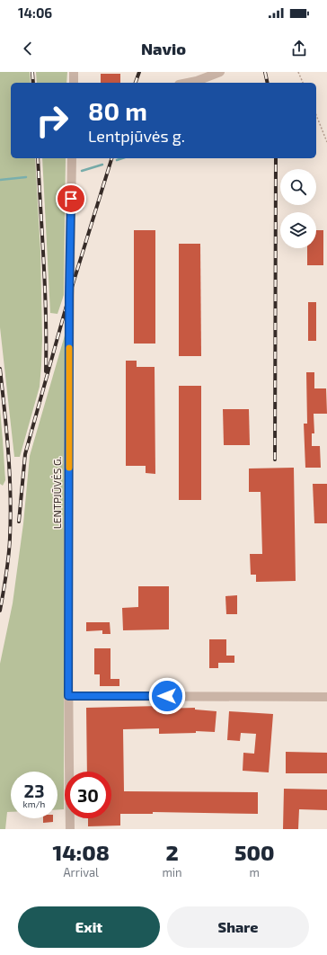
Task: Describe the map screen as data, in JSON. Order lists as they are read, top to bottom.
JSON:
{
  "streets": {
    "street": ["LENTPJŪVĖS G."]
  },
  "page": {
    "status": "14:06",
    "header": "Navio",
    "turn": ["80 m", "Lentpjūvės g."],
    "speed": "23 km/h",
    "limit": "30",
    "eta": [
      "14:08",
      "Arrival",
      "2",
      "min",
      "500",
      "m"
    ],
    "buttons": ["Exit", "Share"]
  }
}
